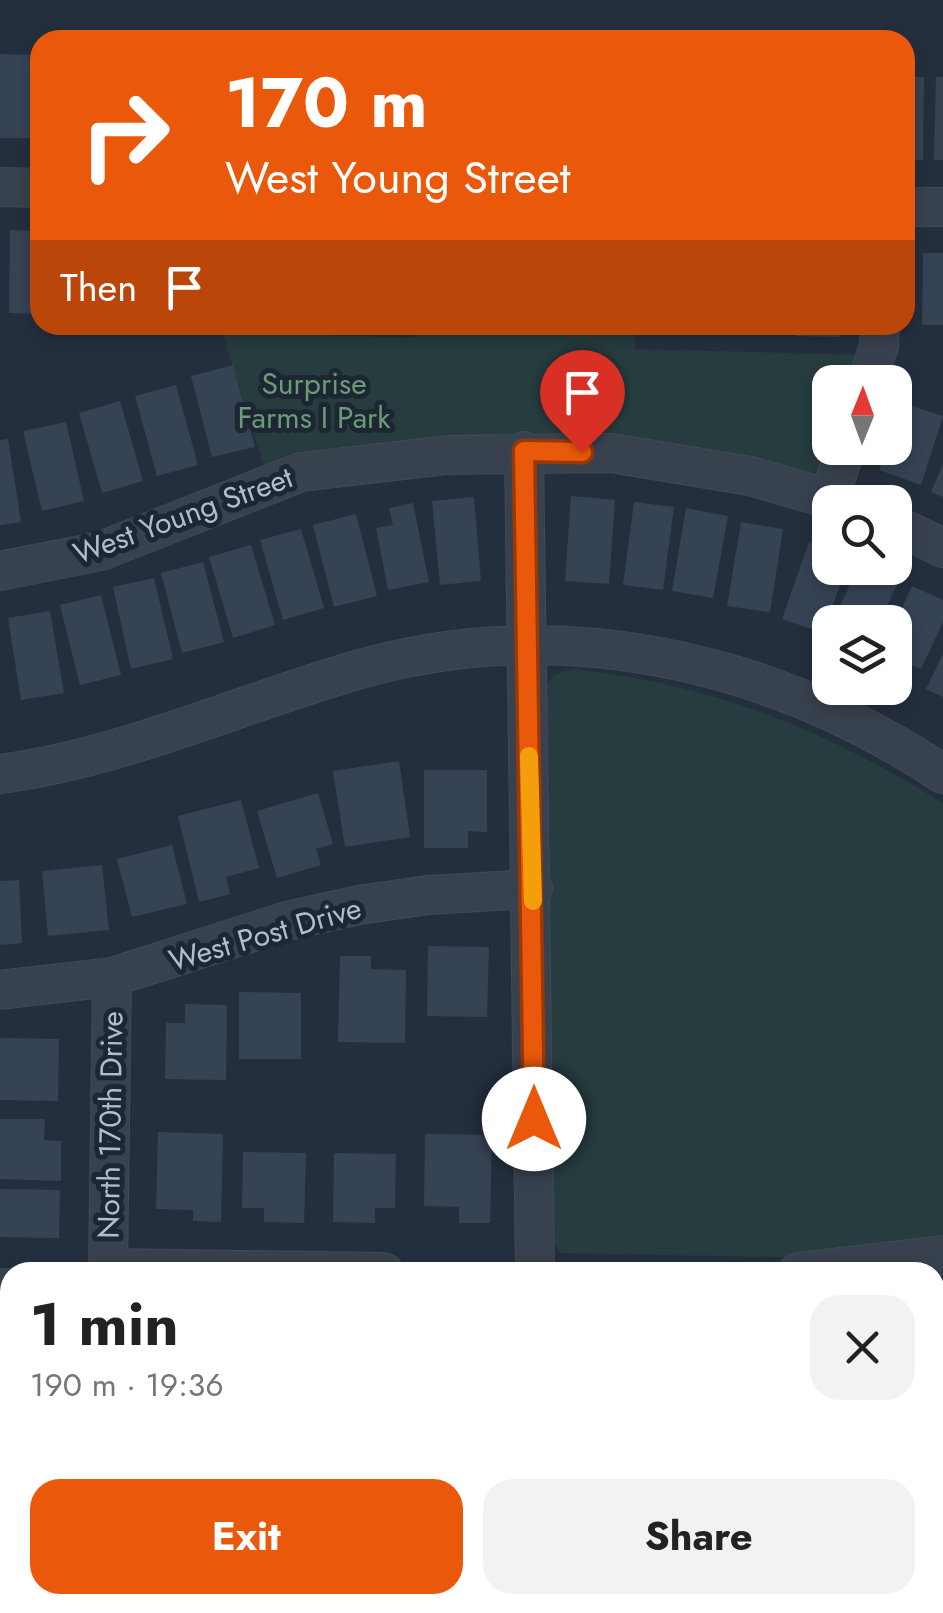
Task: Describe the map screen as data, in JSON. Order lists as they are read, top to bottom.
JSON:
{
  "streets": {
    "street": ["West Young Street", "West Post Drive", "North 170th Drive"]
  },
  "crossings": [
    ["West Post Drive", "North 170th Drive"]
  ],
  "parks": ["Surprise Farms I Park"],
  "north": "top",
  "page": {
    "turn": ["170 m", "West Young Street"],
    "then": "Then",
    "heading": ["1 min", "190 m · 19:36"],
    "buttons": ["Exit", "Share"]
  }
}
